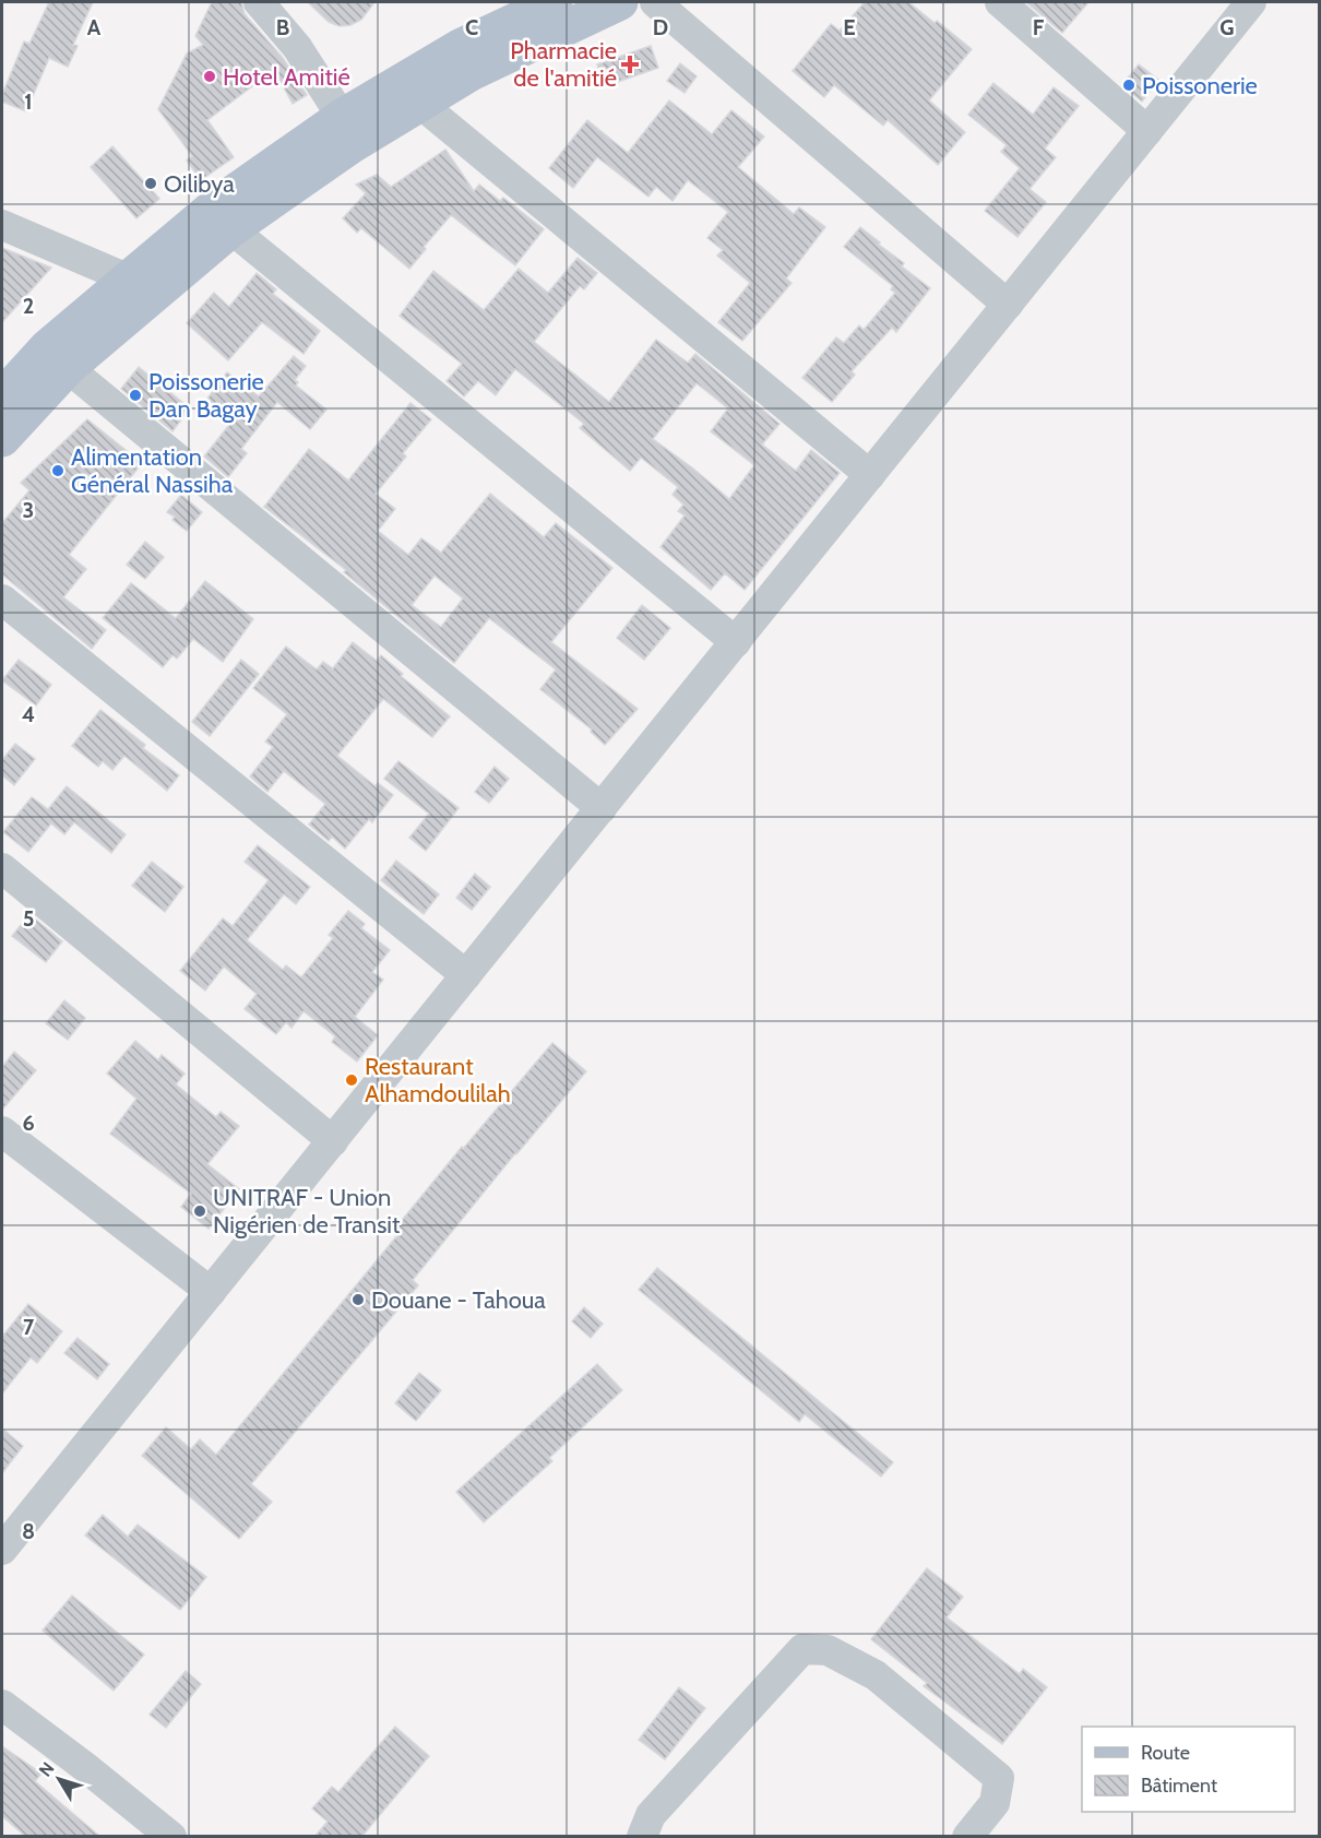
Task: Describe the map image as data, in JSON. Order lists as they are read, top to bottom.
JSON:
{
  "places": {
    "health": ["Pharmacie de l'amitié"],
    "other": [
      "Hotel Amitié",
      "Poissonerie",
      "Oilibya",
      "Poissonerie Dan Bagay",
      "Alimentation Général Nassiha",
      "Restaurant Alhamdoulilah",
      "UNITRAF - Union Nigérien de Transit",
      "Douane - Tahoua"
    ]
  },
  "legend": ["Route", "Bâtiment"],
  "north": "top left",
  "grid": {
    "columns": [
      "A",
      "B",
      "C",
      "D",
      "E",
      "F",
      "G"
    ],
    "rows": [
      "1",
      "2",
      "3",
      "4",
      "5",
      "6",
      "7",
      "8"
    ]
  }
}
